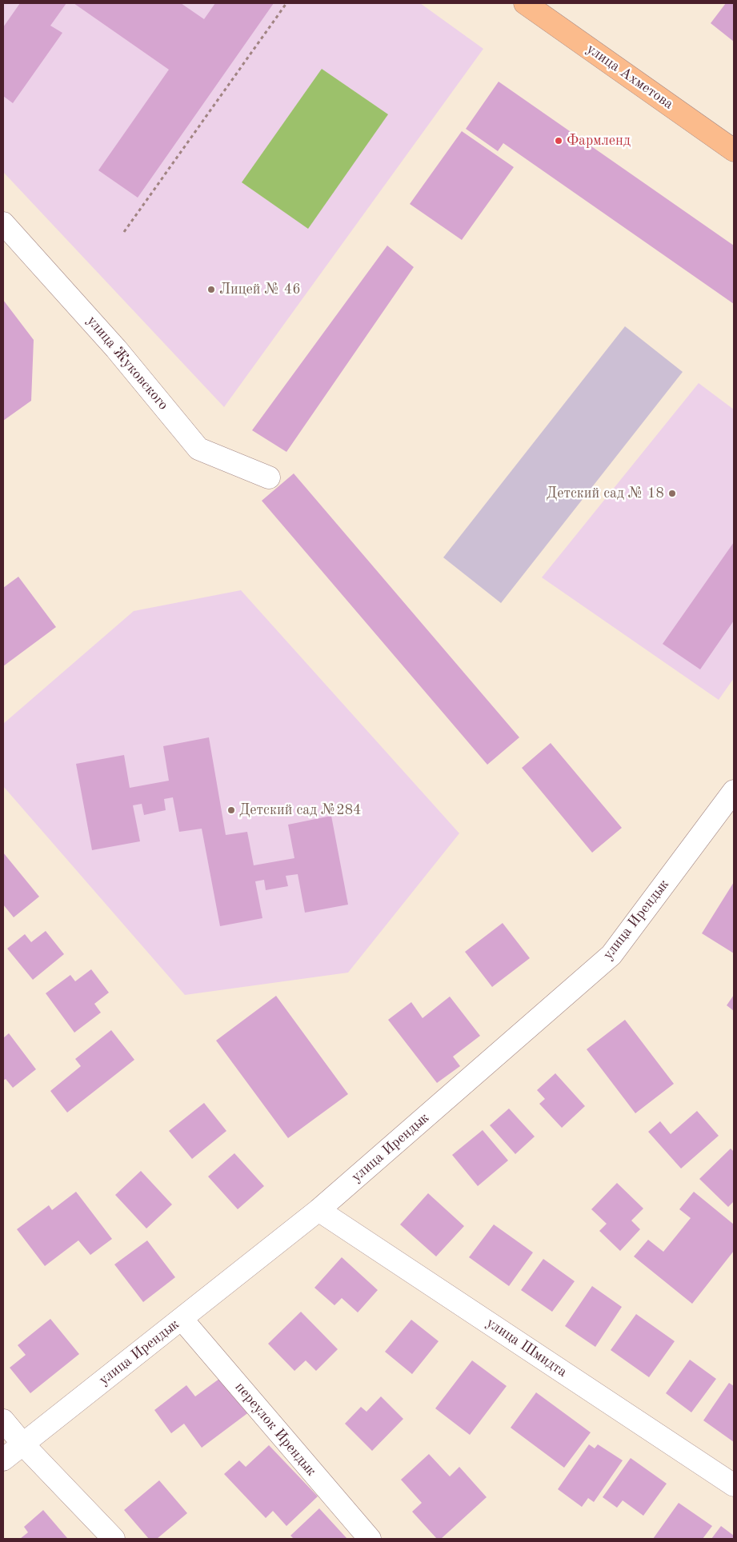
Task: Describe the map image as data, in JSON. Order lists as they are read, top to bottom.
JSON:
{
  "streets": {
    "main road": ["улица Ахметова"],
    "street": [
      "улица Жуковского",
      "улица Ирендык",
      "улица Шмидта",
      "переулок Ирендык"
    ]
  },
  "crossings": [
    ["улица Ирендык", "улица Шмидта"],
    ["улица Ирендык", "переулок Ирендык"]
  ],
  "places": [
    "Фармленд",
    "Лицей № 46",
    "Детский сад № 18",
    "Детский сад №284"
  ]
}
